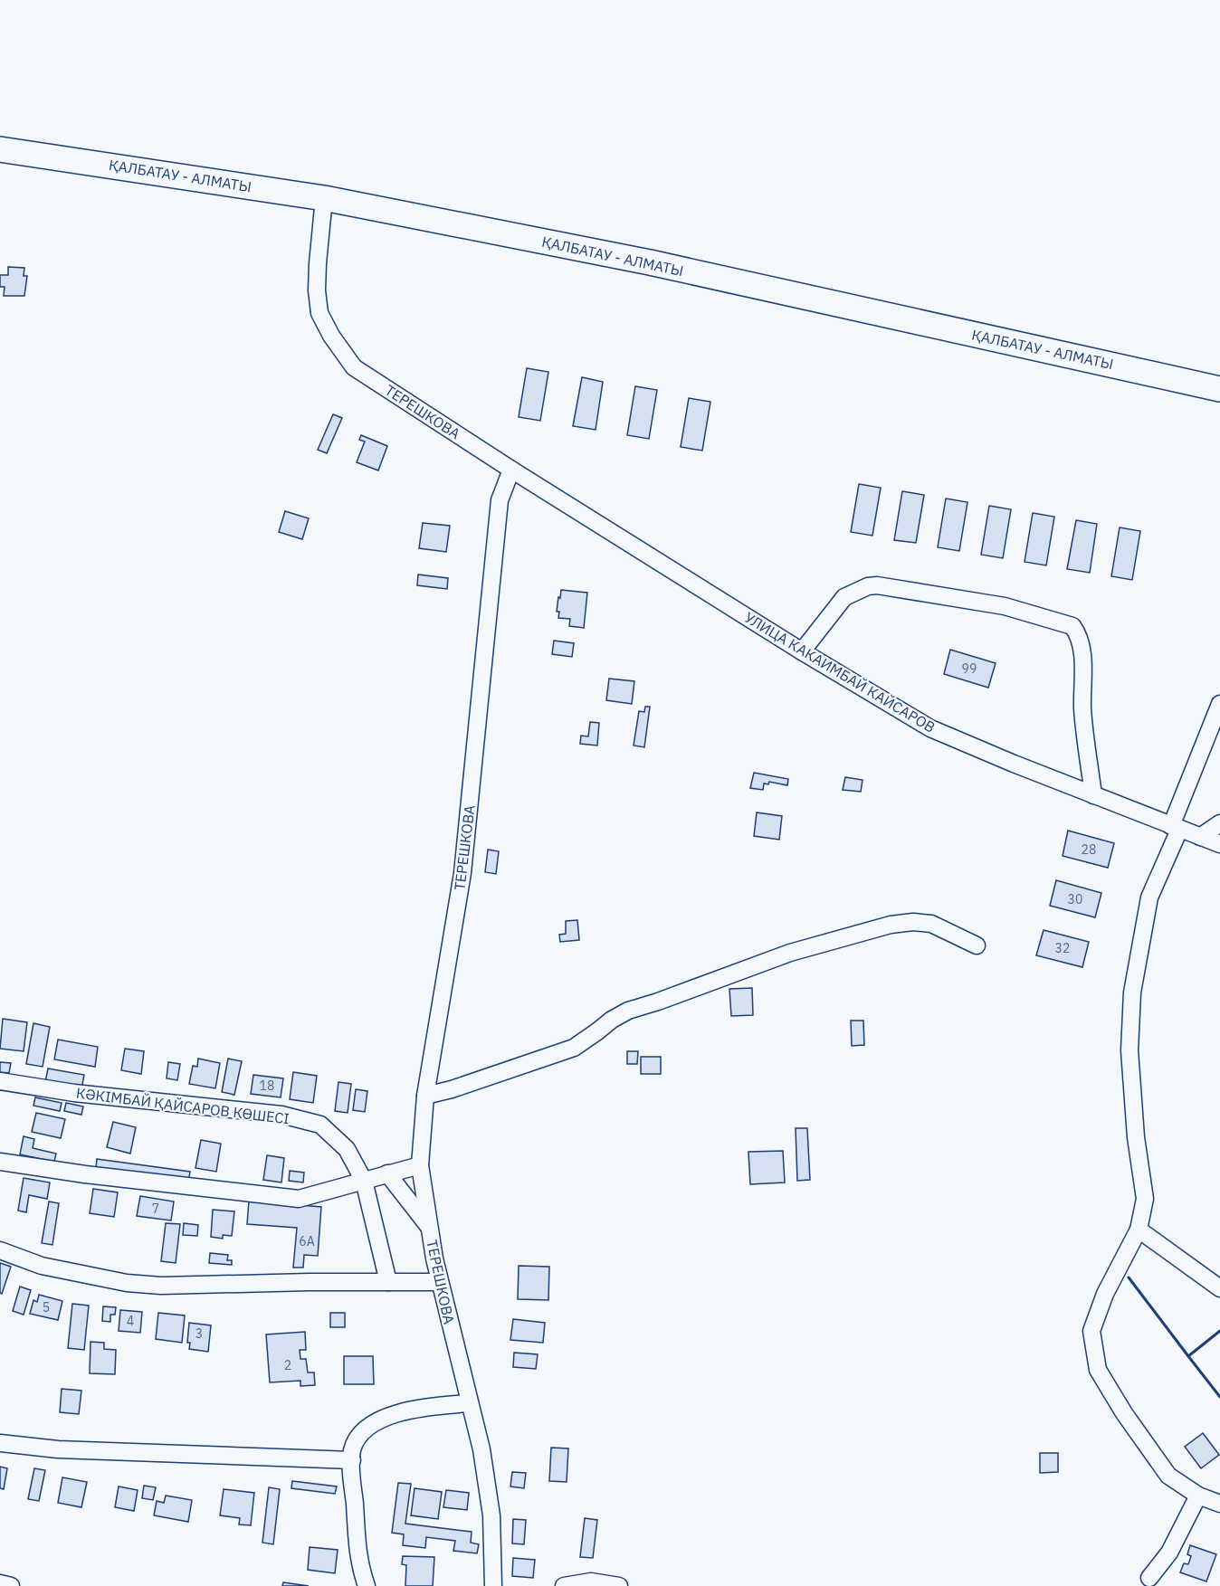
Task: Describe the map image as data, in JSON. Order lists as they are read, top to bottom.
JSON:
{
  "streets": {
    "highway": ["ҚАЛБАТАУ - АЛМАТЫ"],
    "street": ["ТЕРЕШКОВА", "УЛИЦА КАКАИМБАЙ КАЙСАРОВ", "КӘКІМБАЙ ҚАЙСАРОВ КӨШЕСІ"]
  },
  "crossings": [
    ["ҚАЛБАТАУ - АЛМАТЫ", "ТЕРЕШКОВА"],
    ["ТЕРЕШКОВА", "УЛИЦА КАКАИМБАЙ КАЙСАРОВ"]
  ],
  "house_numbers": [
    "99",
    "28",
    "30",
    "32",
    "18",
    "7",
    "6А",
    "5",
    "4",
    "3",
    "2"
  ]
}
